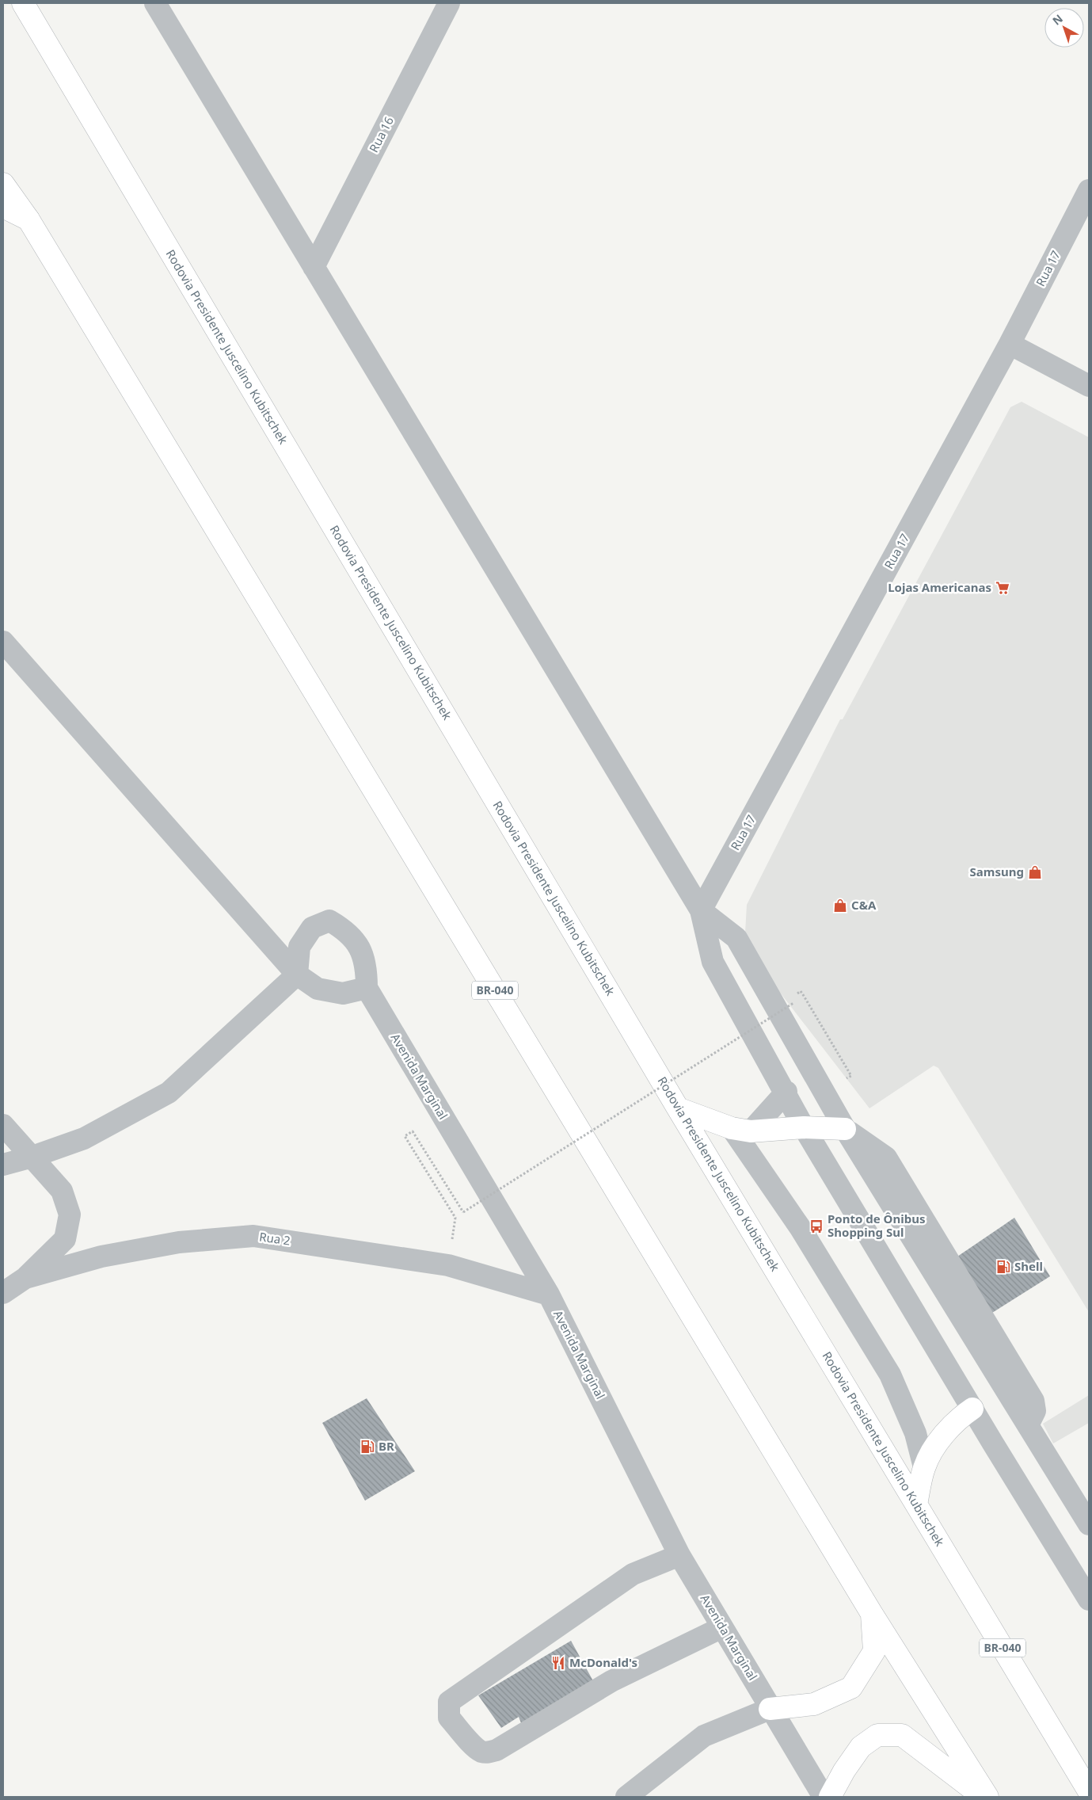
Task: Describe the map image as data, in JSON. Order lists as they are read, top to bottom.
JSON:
{
  "streets": {
    "main road": ["Rodovia Presidente Juscelino Kubitschek", "BR-040"],
    "street": [
      "Rua 16",
      "Rua 17",
      "Avenida Marginal",
      "Rua 2"
    ]
  },
  "crossings": [
    ["Avenida Marginal", "Rua 2"]
  ],
  "places": {
    "supermarket": ["Lojas Americanas"],
    "shop": ["Samsung", "C&A"],
    "bus stop": ["Ponto de Ônibus Shopping Sul"],
    "fuel station": ["Shell", "BR"],
    "restaurant": ["McDonald's"]
  },
  "north": "top left"
}
